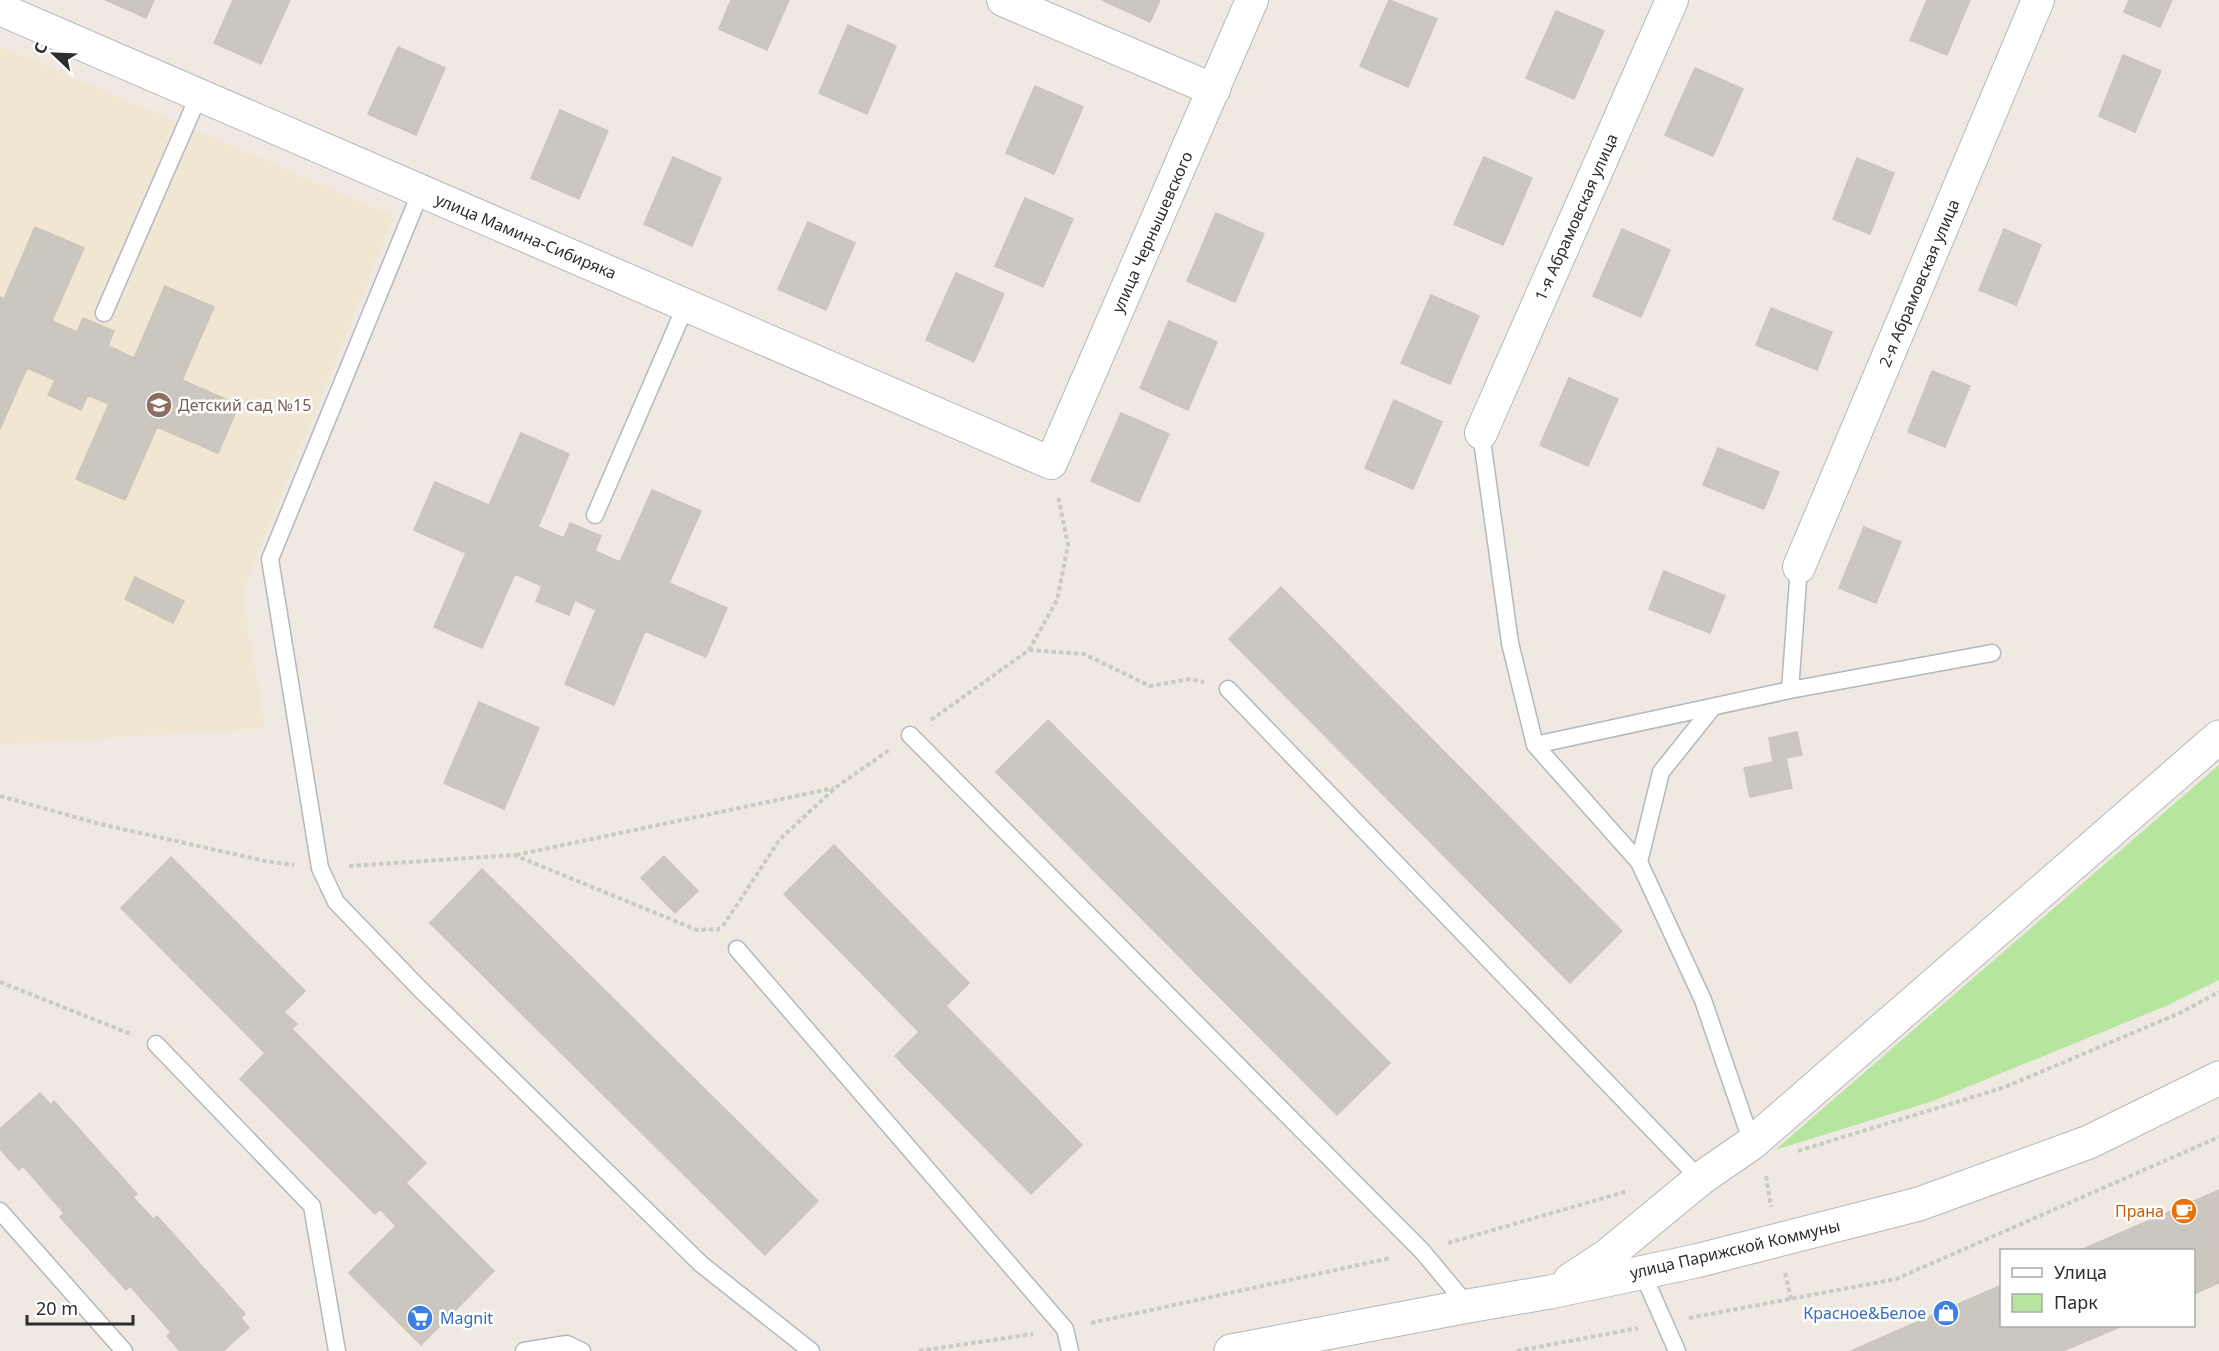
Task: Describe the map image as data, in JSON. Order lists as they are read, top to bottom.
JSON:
{
  "streets": {
    "main road": ["улица Парижской Коммуны"],
    "street": [
      "1-я Абрамовская улица",
      "улица Чернышевского",
      "улица Мамина-Сибиряка",
      "2-я Абрамовская улица"
    ]
  },
  "crossings": [
    ["улица Чернышевского", "улица Мамина-Сибиряка"]
  ],
  "places": {
    "school or university": ["Детский сад №15"],
    "cafe": ["Прана"],
    "shop": ["Красное&Белое"],
    "supermarket": ["Magnit"]
  },
  "legend": ["Улица", "Парк"],
  "scale_bar": "20 m",
  "north": "top left"
}
